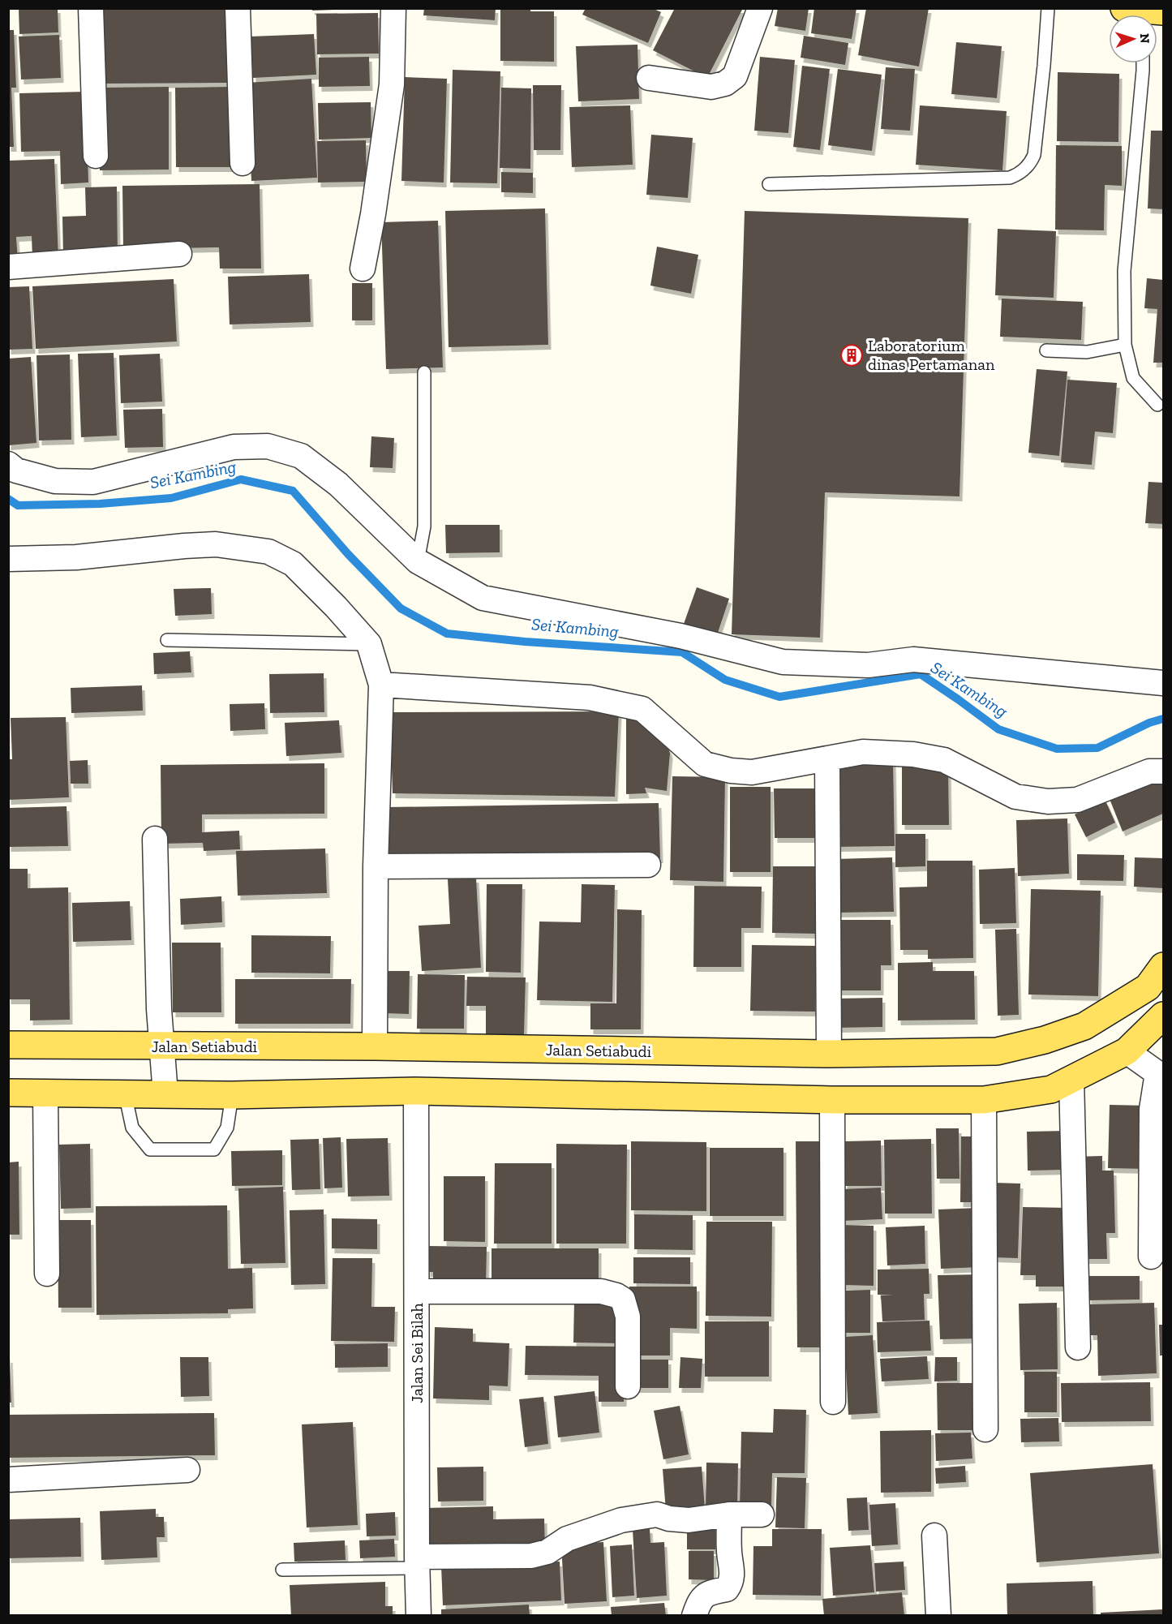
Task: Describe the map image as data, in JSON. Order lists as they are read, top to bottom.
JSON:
{
  "streets": {
    "main road": ["Jalan Setiabudi"],
    "street": ["Jalan Sei Bilah"]
  },
  "water": ["Sei Kambing"],
  "places": {
    "building": ["Laboratorium dinas Pertamanan"]
  },
  "north": "right"
}
